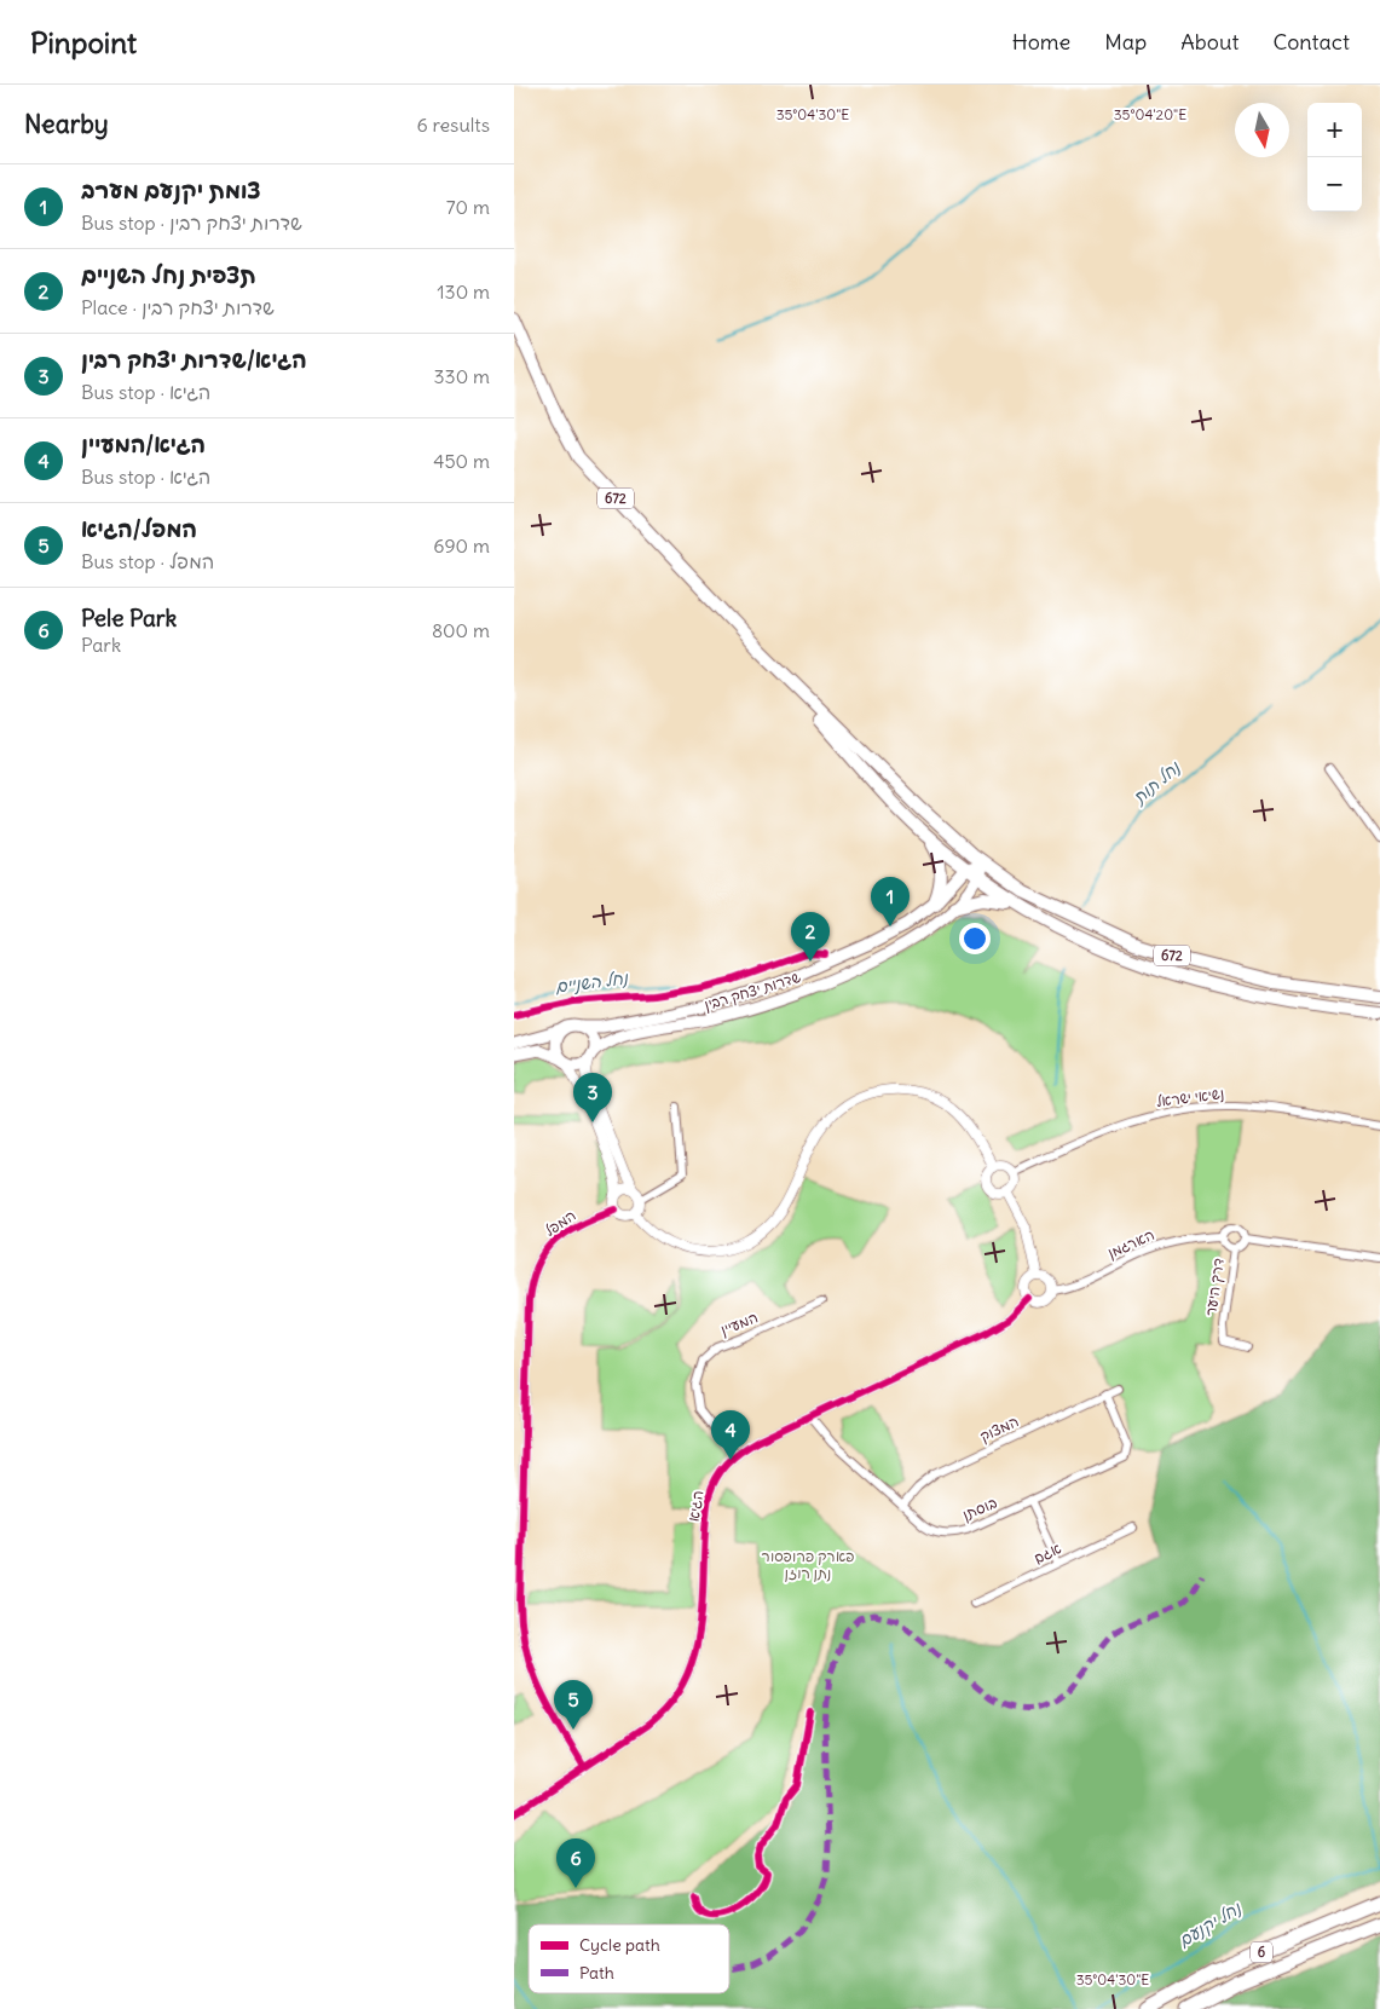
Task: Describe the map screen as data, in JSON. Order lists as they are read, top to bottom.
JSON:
{
  "streets": {
    "highway": ["6"],
    "main road": ["672", "שדרות יצחק רבין"],
    "street": [
      "נשיאי ישראל",
      "המפל",
      "הארגמן",
      "דרך היער",
      "המעיין",
      "המצוק",
      "הגיא",
      "בוסתן",
      "אגם"
    ]
  },
  "crossings": [
    ["672", "שדרות יצחק רבין"],
    ["המפל", "הגיא"],
    ["הארגמן", "דרך היער"],
    ["הארגמן", "הגיא"],
    ["המעיין", "הגיא"],
    ["המצוק", "בוסתן"],
    ["הגיא", "בוסתן"]
  ],
  "water": ["נחל תות", "נחל השניים", "נחל יקנעם"],
  "parks": ["פארק פרופסור נתן רוזן"],
  "legend": ["Cycle path", "Path"],
  "north": "bottom",
  "page": {
    "header": "Pinpoint",
    "nav": [
      "Home",
      "Map",
      "About",
      "Contact"
    ],
    "heading": ["Nearby", "6 results"],
    "map_buttons": ["+", "−"],
    "list": [
      {
        "mark": "1",
        "name": "צומת יקנעם מערב",
        "note": "Bus stop · שדרות יצחק רבין",
        "value": "70 m"
      },
      {
        "mark": "2",
        "name": "תצפית נחל השניים",
        "note": "Place · שדרות יצחק רבין",
        "value": "130 m"
      },
      {
        "mark": "3",
        "name": "הגיא/שדרות יצחק רבין",
        "note": "Bus stop · הגיא",
        "value": "330 m"
      },
      {
        "mark": "4",
        "name": "הגיא/המעיין",
        "note": "Bus stop · הגיא",
        "value": "450 m"
      },
      {
        "mark": "5",
        "name": "המפל/הגיא",
        "note": "Bus stop · המפל",
        "value": "690 m"
      },
      {
        "mark": "6",
        "name": "Pele Park",
        "note": "Park",
        "value": "800 m"
      }
    ],
    "pins": [
      "1",
      "2",
      "3",
      "4",
      "5",
      "6"
    ]
  },
  "coordinates": ["35°04'30\"E", "35°04'20\"E"]
}
